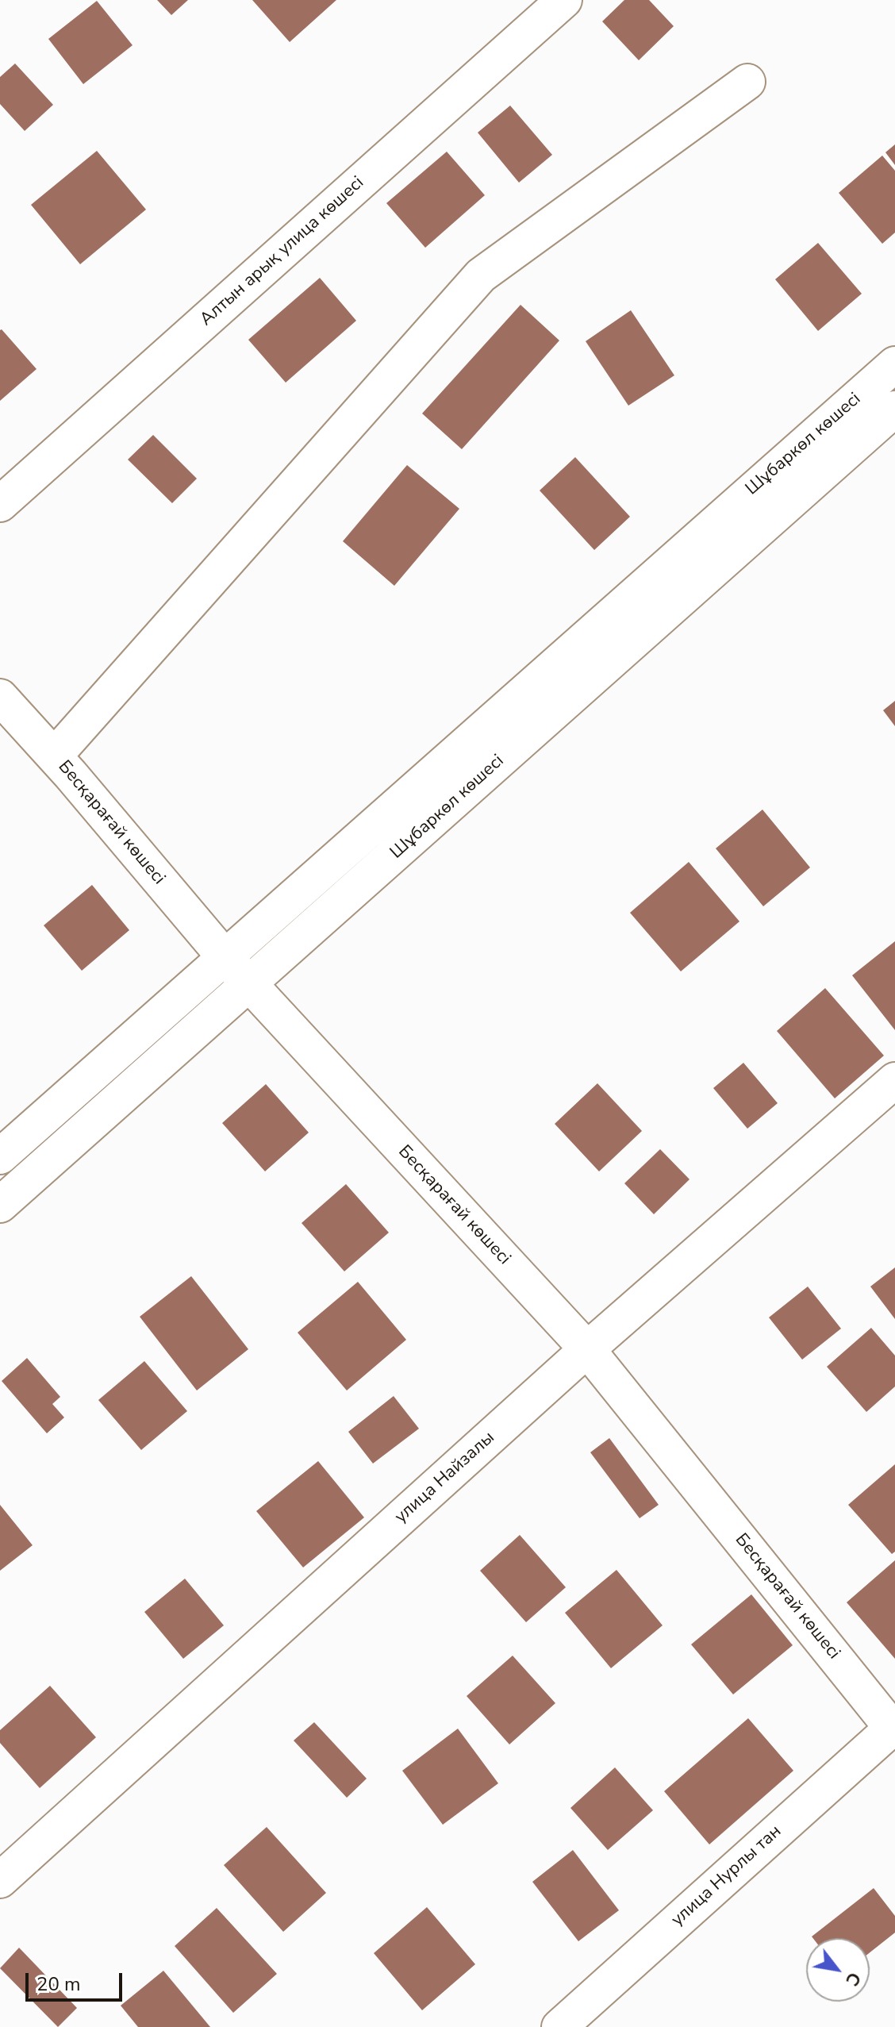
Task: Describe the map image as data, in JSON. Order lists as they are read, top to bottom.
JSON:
{
  "streets": {
    "street": [
      "Алтын арық улица көшесі",
      "Шұбаркөл көшесі",
      "Бесқарағай көшесі",
      "улица Найзалы",
      "улица Нурлы тан"
    ]
  },
  "crossings": [
    ["Шұбаркөл көшесі", "Бесқарағай көшесі"],
    ["Бесқарағай көшесі", "улица Найзалы"],
    ["Бесқарағай көшесі", "улица Нурлы тан"]
  ],
  "scale_bar": "20 m",
  "north": "bottom right"
}
